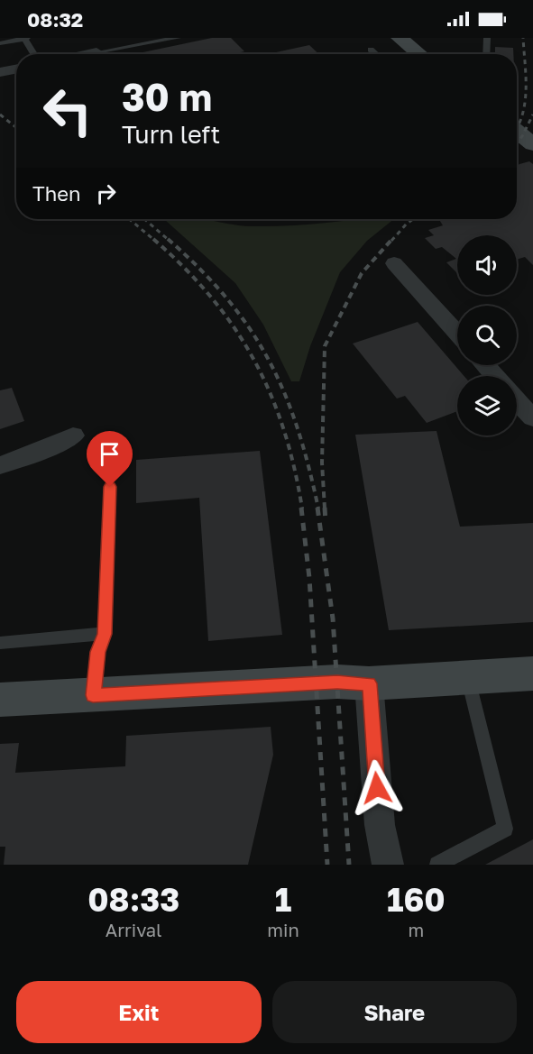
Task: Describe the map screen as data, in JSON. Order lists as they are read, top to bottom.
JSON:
{
  "page": {
    "status": "08:32",
    "turn": ["30 m", "Turn left"],
    "then": "Then",
    "eta": [
      "08:33",
      "Arrival",
      "1",
      "min",
      "160",
      "m"
    ],
    "buttons": ["Exit", "Share"]
  }
}
